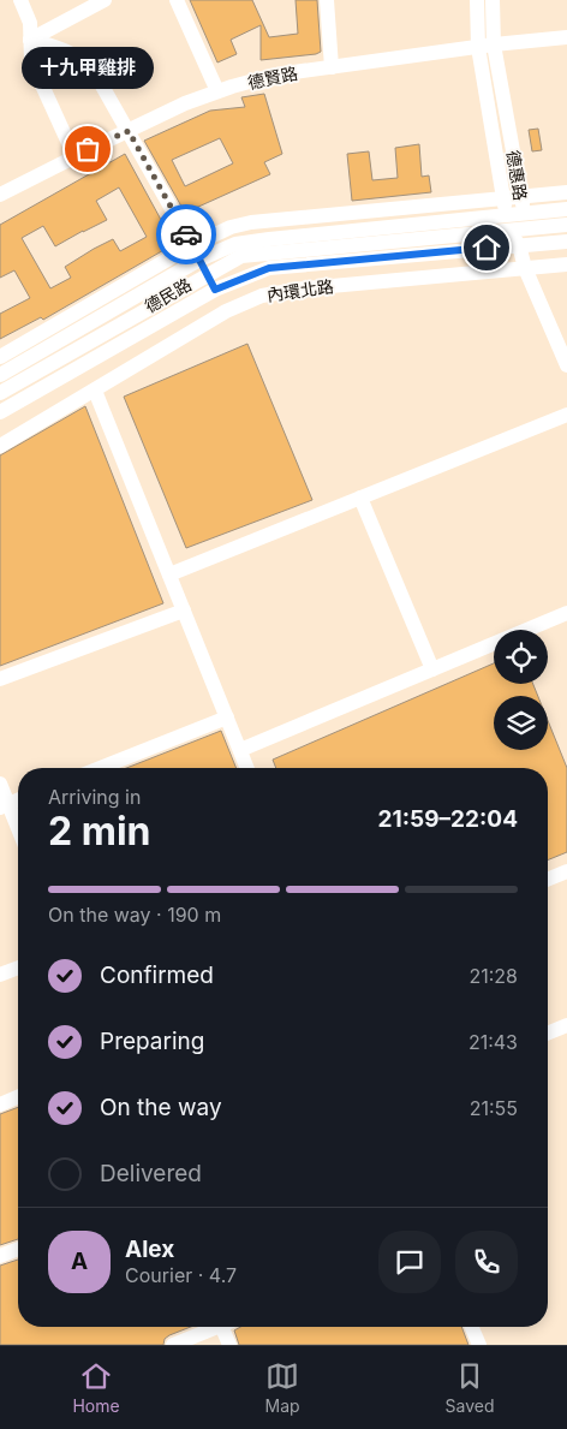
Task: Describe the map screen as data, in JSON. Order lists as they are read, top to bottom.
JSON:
{
  "streets": {
    "street": [
      "德賢路",
      "德惠路",
      "內環北路",
      "德民路"
    ]
  },
  "crossings": [
    ["德賢路", "德惠路"],
    ["德惠路", "內環北路"],
    ["德惠路", "德民路"]
  ],
  "places": ["十九甲雞排"],
  "page": {
    "bubble": "十九甲雞排",
    "heading": ["2 min", "Arriving in", "21:59–22:04"],
    "panel": ["Alex", "Courier · 4.7"],
    "bar": "On the way · 190 m",
    "list": [
      ["Confirmed", "21:28"],
      ["Preparing", "21:43"],
      ["On the way", "21:55"],
      "Delivered"
    ],
    "round": "A",
    "tabs": ["Home", "Map", "Saved"]
  }
}
